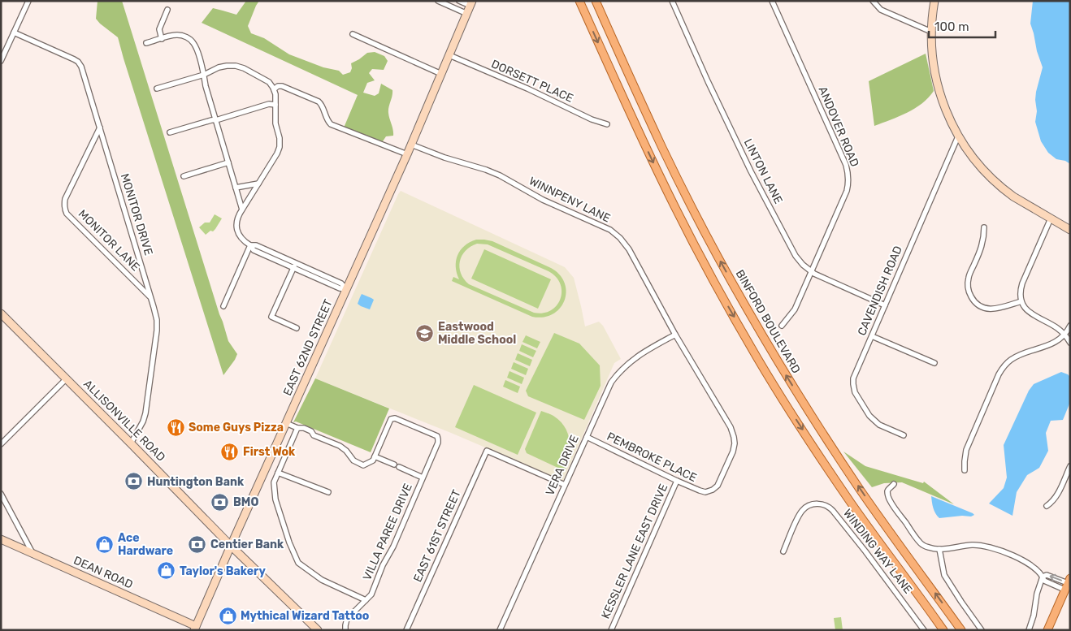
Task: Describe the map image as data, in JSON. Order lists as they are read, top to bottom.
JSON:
{
  "streets": {
    "main road": ["BINFORD BOULEVARD"],
    "street": [
      "DORSETT PLACE",
      "ANDOVER ROAD",
      "LINTON LANE",
      "WINNPENY LANE",
      "MONITOR DRIVE",
      "MONITOR LANE",
      "CAVENDISH ROAD",
      "EAST 62ND STREET",
      "ALLISONVILLE ROAD",
      "PEMBROKE PLACE",
      "VERA DRIVE",
      "VILLA PAREE DRIVE",
      "EAST 61ST STREET",
      "KESSLER LANE EAST DRIVE",
      "WINDING WAY LANE",
      "DEAN ROAD"
    ]
  },
  "crossings": [
    ["DORSETT PLACE", "EAST 62ND STREET"],
    ["ANDOVER ROAD", "LINTON LANE"],
    ["LINTON LANE", "CAVENDISH ROAD"],
    ["WINNPENY LANE", "EAST 62ND STREET"],
    ["WINNPENY LANE", "PEMBROKE PLACE"],
    ["WINNPENY LANE", "VERA DRIVE"],
    ["MONITOR DRIVE", "MONITOR LANE"],
    ["MONITOR DRIVE", "ALLISONVILLE ROAD"],
    ["EAST 62ND STREET", "ALLISONVILLE ROAD"],
    ["EAST 62ND STREET", "DEAN ROAD"],
    ["PEMBROKE PLACE", "VERA DRIVE"],
    ["PEMBROKE PLACE", "KESSLER LANE EAST DRIVE"],
    ["VERA DRIVE", "EAST 61ST STREET"]
  ],
  "places": {
    "school or university": ["Eastwood Middle School"],
    "restaurant": ["Some Guys Pizza", "First Wok"],
    "bank": ["Huntington Bank", "BMO", "Centier Bank"],
    "shop": ["Ace Hardware", "Taylor's Bakery", "Mythical Wizard Tattoo"]
  },
  "scale_bar": "100 m"
}
